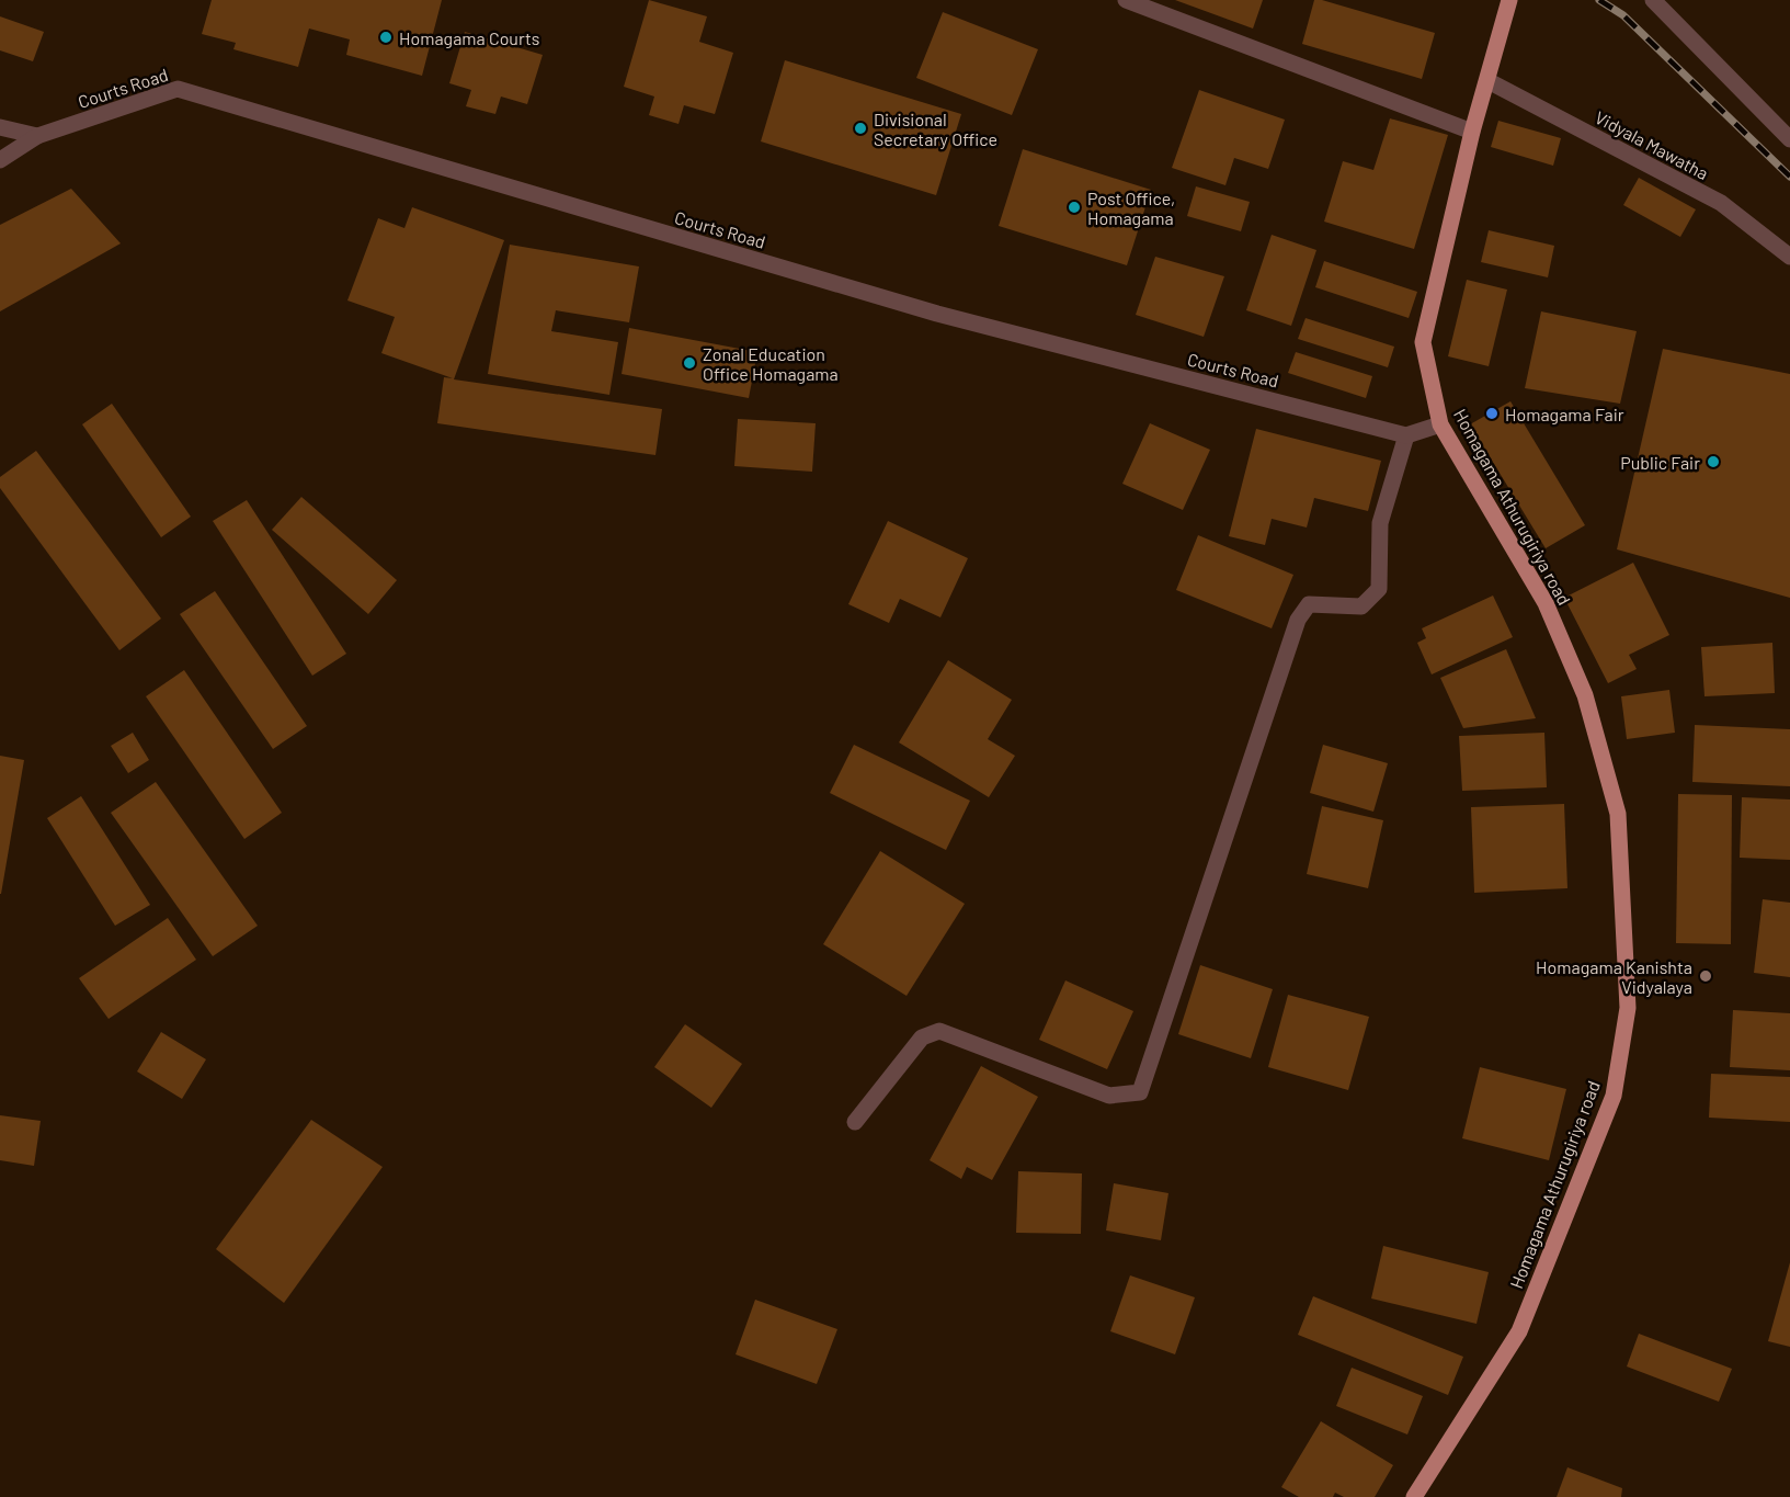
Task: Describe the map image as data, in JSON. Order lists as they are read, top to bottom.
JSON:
{
  "streets": {
    "main road": ["Homagama Athurugiriya road"],
    "street": ["Courts Road", "Vidyala Mawatha"]
  },
  "crossings": [
    ["Vidyala Mawatha", "Homagama Athurugiriya road"]
  ],
  "places": [
    "Homagama Courts",
    "Divisional Secretary Office",
    "Post Office, Homagama",
    "Zonal Education Office Homagama",
    "Homagama Fair",
    "Public Fair",
    "Homagama Kanishta Vidyalaya"
  ]
}
